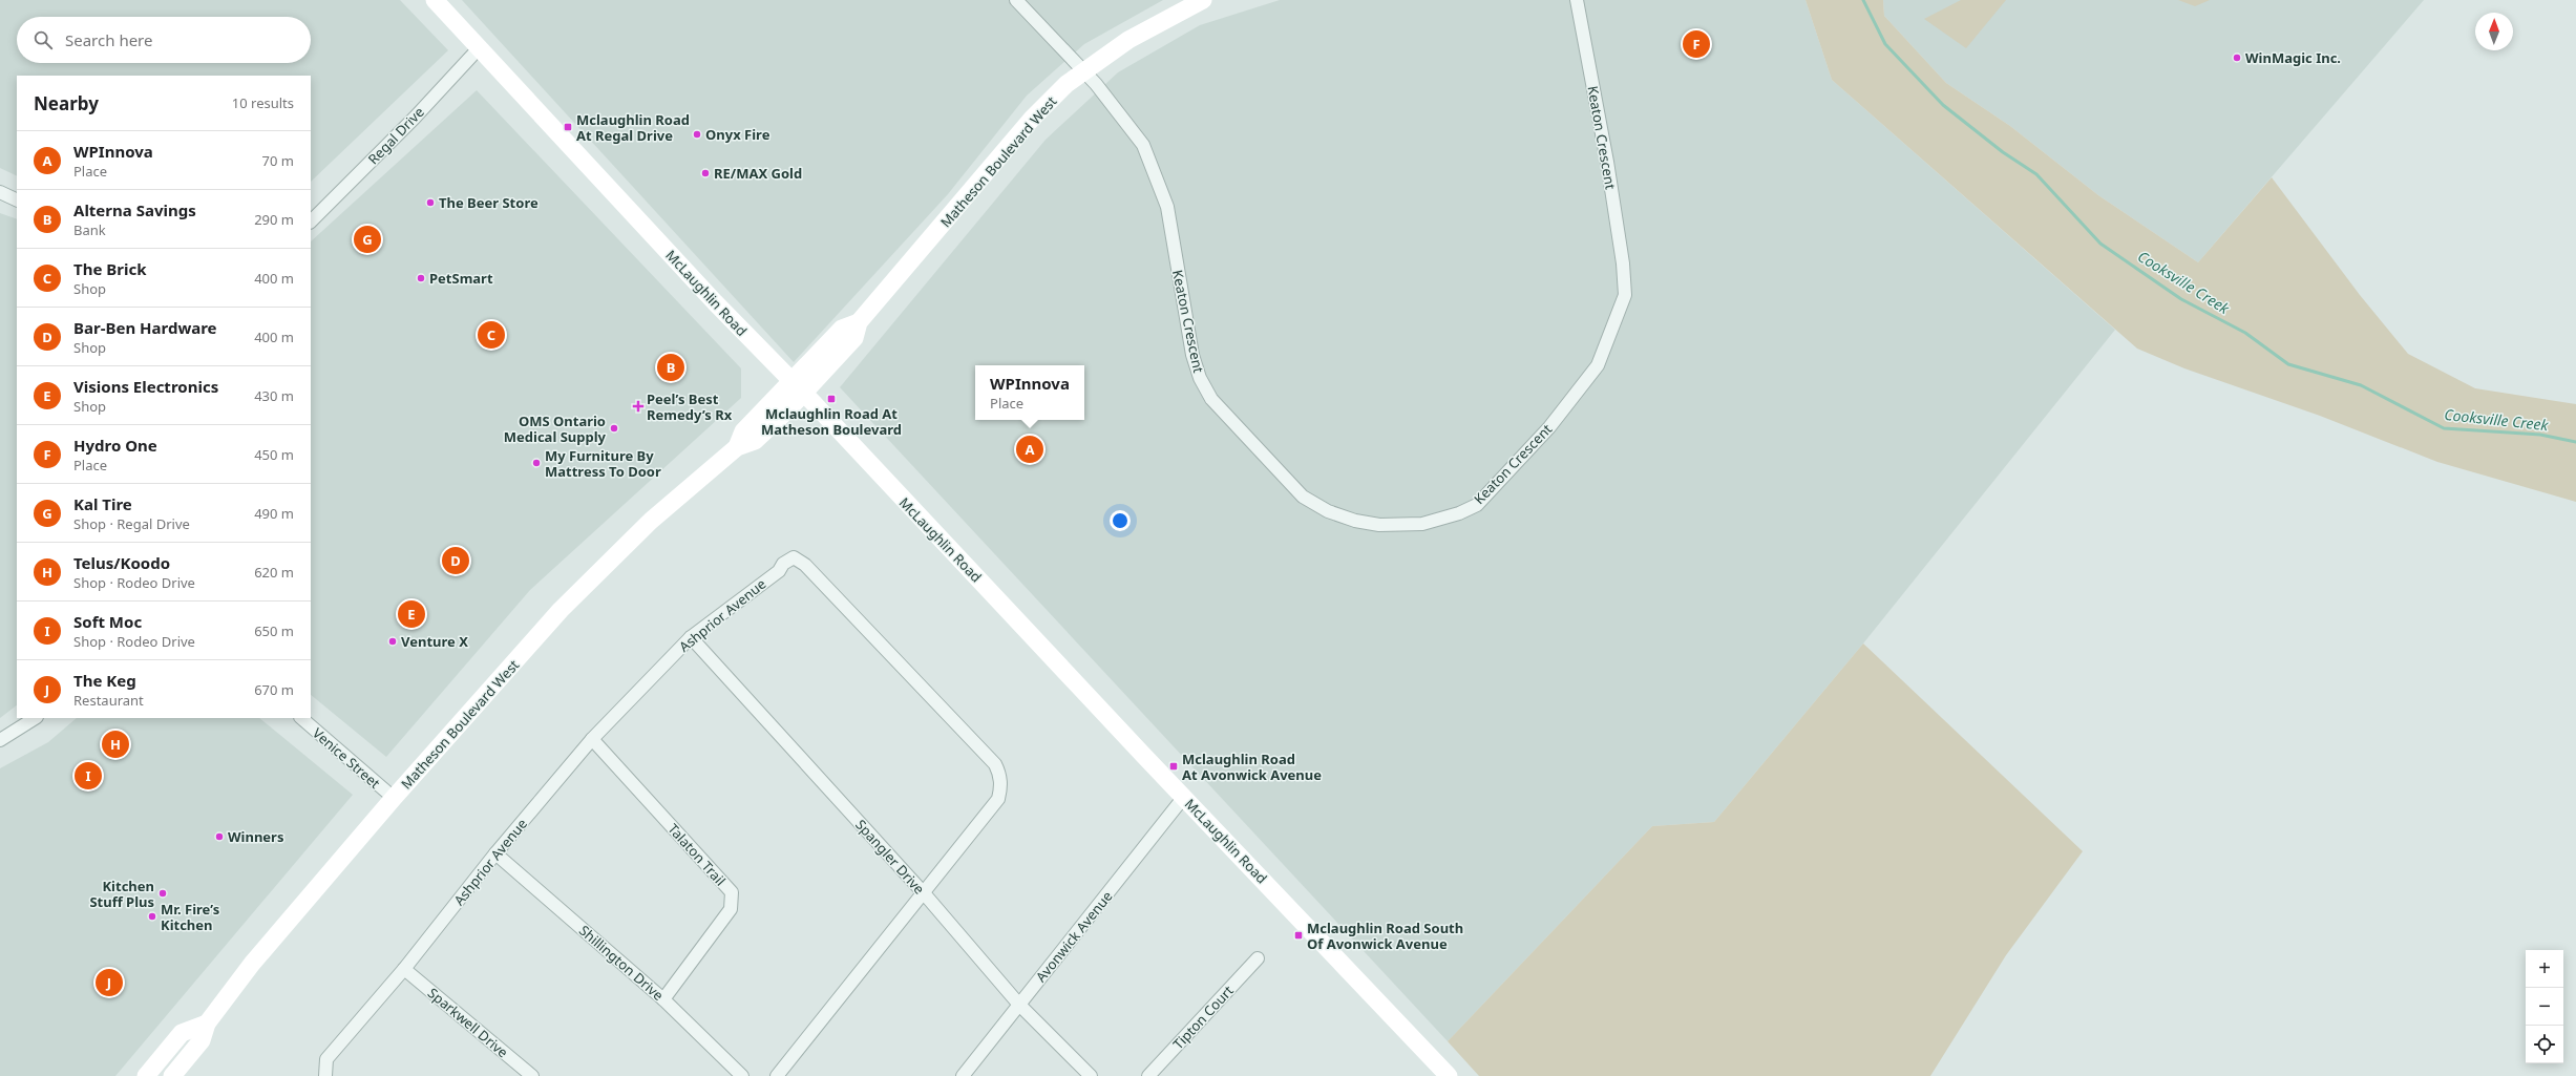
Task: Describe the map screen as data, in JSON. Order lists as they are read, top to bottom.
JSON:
{
  "streets": {
    "street": [
      "Regal Drive",
      "Keaton Crescent",
      "Matheson Boulevard West",
      "McLaughlin Road",
      "Ashprior Avenue",
      "Venice Street",
      "Talaton Trail",
      "Spangler Drive",
      "Avonwick Avenue",
      "Shillington Drive",
      "Tipton Court",
      "Sparkwell Drive"
    ]
  },
  "crossings": [
    ["Regal Drive", "McLaughlin Road"],
    ["Keaton Crescent", "Matheson Boulevard West"],
    ["Matheson Boulevard West", "McLaughlin Road"],
    ["Matheson Boulevard West", "Venice Street"],
    ["McLaughlin Road", "Avonwick Avenue"],
    ["Ashprior Avenue", "Talaton Trail"],
    ["Ashprior Avenue", "Spangler Drive"],
    ["Ashprior Avenue", "Shillington Drive"],
    ["Ashprior Avenue", "Sparkwell Drive"],
    ["Talaton Trail", "Shillington Drive"],
    ["Spangler Drive", "Avonwick Avenue"]
  ],
  "water": ["Cooksville Creek"],
  "places": {
    "other": [
      "WinMagic Inc.",
      "Onyx Fire",
      "RE/MAX Gold",
      "The Beer Store",
      "PetSmart",
      "OMS Ontario Medical Supply",
      "My Furniture By Mattress To Door",
      "Venture X",
      "Winners",
      "Kitchen Stuff Plus",
      "Mr. Fire’s Kitchen"
    ],
    "transit": [
      "Mclaughlin Road At Regal Drive",
      "Mclaughlin Road At Matheson Boulevard",
      "Mclaughlin Road At Avonwick Avenue",
      "Mclaughlin Road South Of Avonwick Avenue"
    ],
    "health": ["Peel’s Best Remedy’s Rx"]
  },
  "north": "top",
  "page": {
    "search": "Search here",
    "pins": [
      "F",
      "G",
      "C",
      "B",
      "A",
      "D",
      "E",
      "H",
      "I",
      "J"
    ],
    "heading": ["Nearby", "10 results"],
    "list": [
      {
        "mark": "A",
        "name": "WPInnova",
        "note": "Place",
        "value": "70 m"
      },
      {
        "mark": "B",
        "name": "Alterna Savings",
        "note": "Bank",
        "value": "290 m"
      },
      {
        "mark": "C",
        "name": "The Brick",
        "note": "Shop",
        "value": "400 m"
      },
      {
        "mark": "D",
        "name": "Bar-Ben Hardware",
        "note": "Shop",
        "value": "400 m"
      },
      {
        "mark": "E",
        "name": "Visions Electronics",
        "note": "Shop",
        "value": "430 m"
      },
      {
        "mark": "F",
        "name": "Hydro One",
        "note": "Place",
        "value": "450 m"
      },
      {
        "mark": "G",
        "name": "Kal Tire",
        "note": "Shop · Regal Drive",
        "value": "490 m"
      },
      {
        "mark": "H",
        "name": "Telus/Koodo",
        "note": "Shop · Rodeo Drive",
        "value": "620 m"
      },
      {
        "mark": "I",
        "name": "Soft Moc",
        "note": "Shop · Rodeo Drive",
        "value": "650 m"
      },
      {
        "mark": "J",
        "name": "The Keg",
        "note": "Restaurant",
        "value": "670 m"
      }
    ],
    "popup": ["WPInnova", "Place"],
    "map_buttons": ["+", "−"]
  }
}
